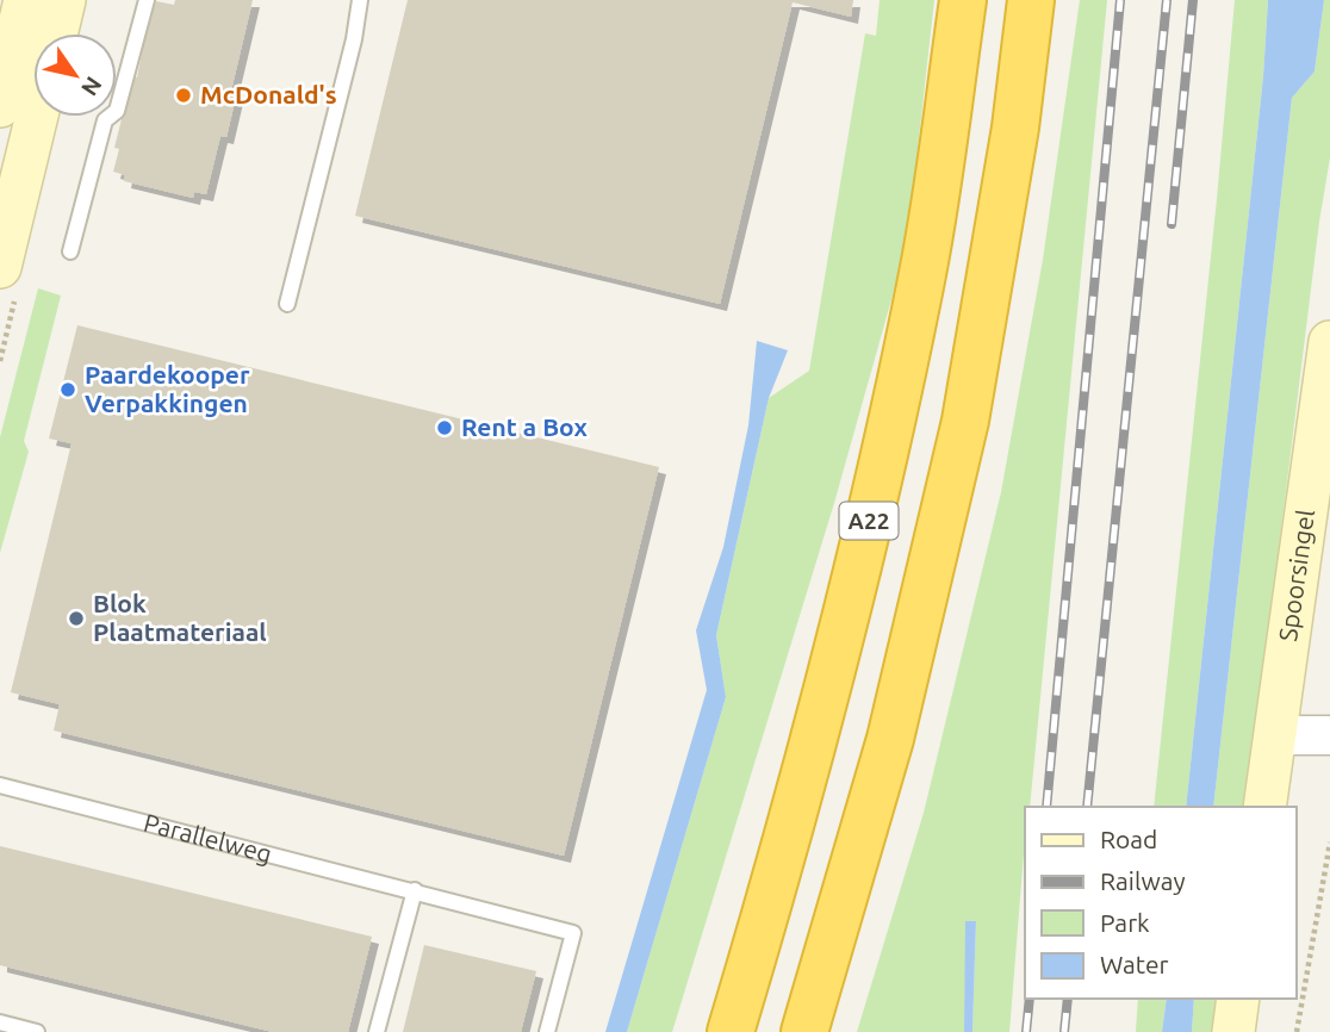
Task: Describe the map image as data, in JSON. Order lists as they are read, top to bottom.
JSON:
{
  "streets": {
    "highway": ["A22"],
    "main road": ["Spoorsingel"],
    "lane": ["Parallelweg"]
  },
  "places": [
    "McDonald's",
    "Paardekooper Verpakkingen",
    "Rent a Box",
    "Blok Plaatmateriaal"
  ],
  "legend": [
    "Road",
    "Railway",
    "Park",
    "Water"
  ],
  "north": "bottom right"
}
